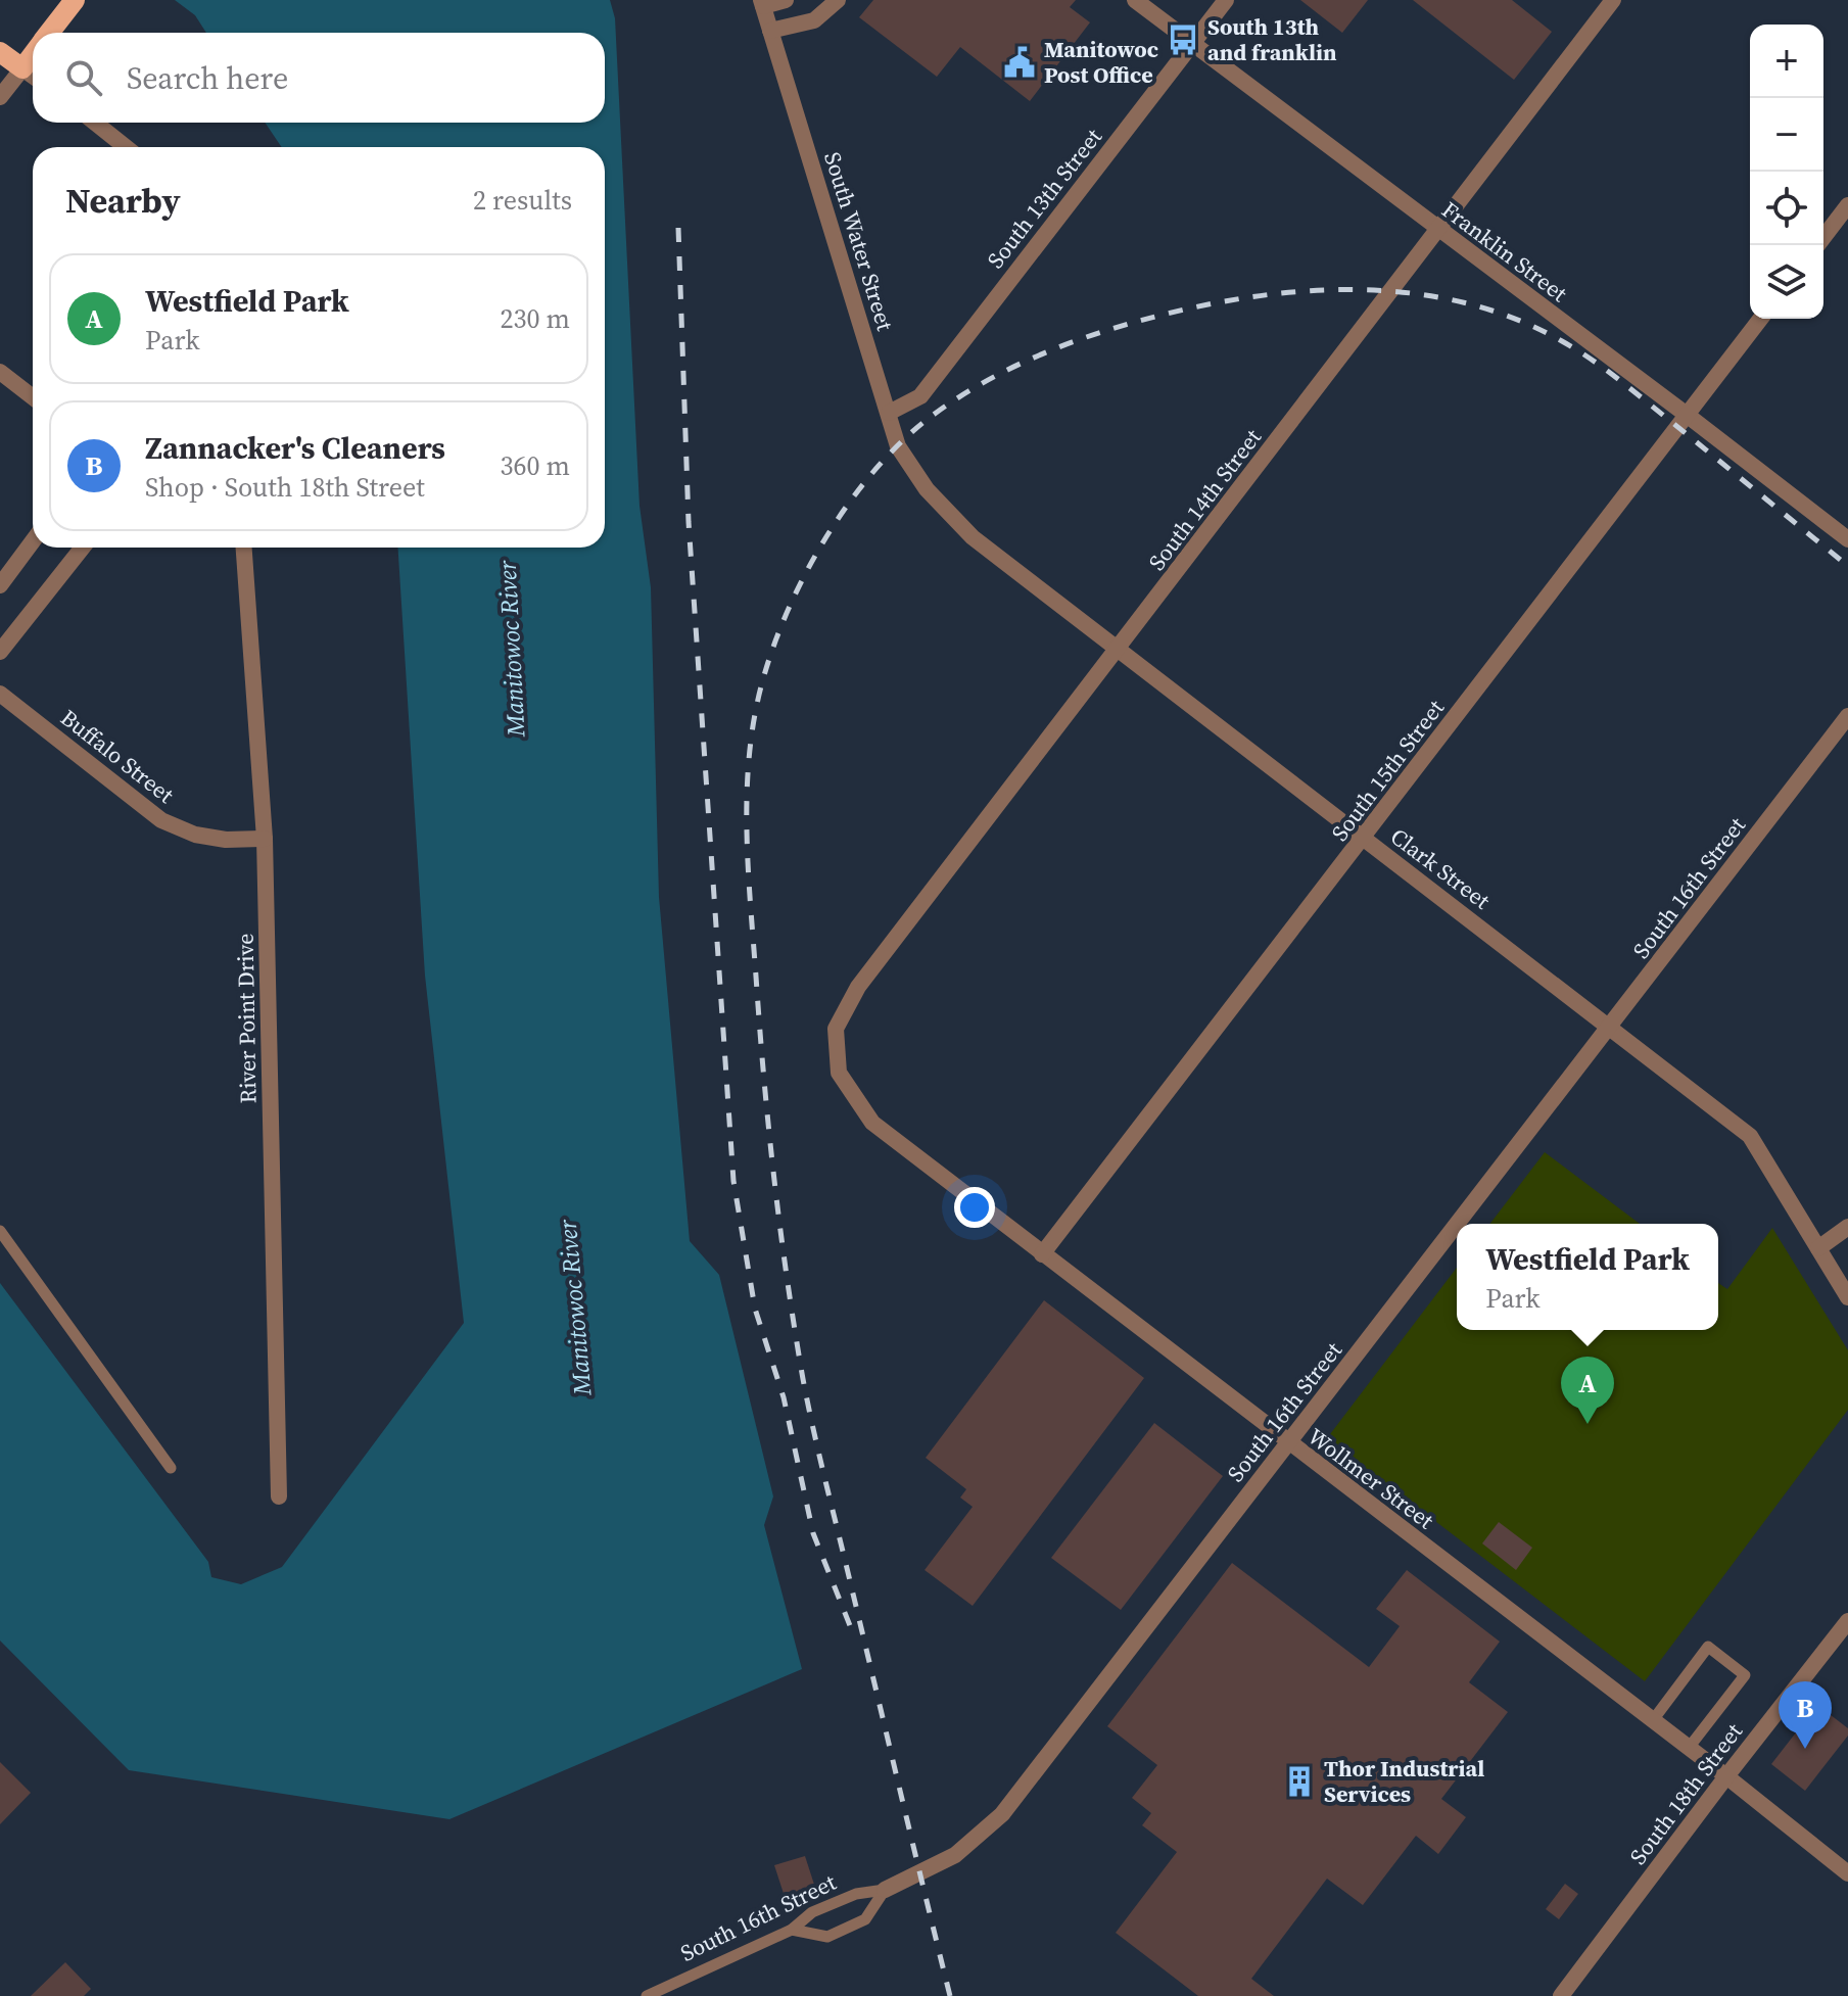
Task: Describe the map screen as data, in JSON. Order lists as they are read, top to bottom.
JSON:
{
  "streets": {
    "street": [
      "South 13th Street",
      "South Water Street",
      "Franklin Street",
      "South 14th Street",
      "Buffalo Street",
      "South 15th Street",
      "Clark Street",
      "South 16th Street",
      "River Point Drive",
      "Wollmer Street",
      "South 18th Street"
    ]
  },
  "crossings": [
    ["South 13th Street", "South Water Street"],
    ["South 13th Street", "Franklin Street"],
    ["South Water Street", "Clark Street"],
    ["Franklin Street", "South 14th Street"],
    ["Franklin Street", "South 15th Street"],
    ["South 14th Street", "Clark Street"],
    ["South 14th Street", "Wollmer Street"],
    ["Buffalo Street", "River Point Drive"],
    ["South 15th Street", "Clark Street"],
    ["South 15th Street", "Wollmer Street"],
    ["Clark Street", "South 16th Street"],
    ["South 16th Street", "Wollmer Street"],
    ["Wollmer Street", "South 18th Street"]
  ],
  "water": ["Manitowoc River"],
  "places": {
    "bus stop": ["South 13th and franklin"],
    "public building": ["Manitowoc Post Office"],
    "building": ["Thor Industrial Services"]
  },
  "page": {
    "map_buttons": ["+", "−"],
    "search": "Search here",
    "heading": ["Nearby", "2 results"],
    "list": [
      {
        "mark": "A",
        "name": "Westfield Park",
        "note": "Park",
        "value": "230 m"
      },
      {
        "mark": "B",
        "name": "Zannacker's Cleaners",
        "note": "Shop · South 18th Street",
        "value": "360 m"
      }
    ],
    "popup": ["Westfield Park", "Park"],
    "pins": ["A", "B"]
  }
}
